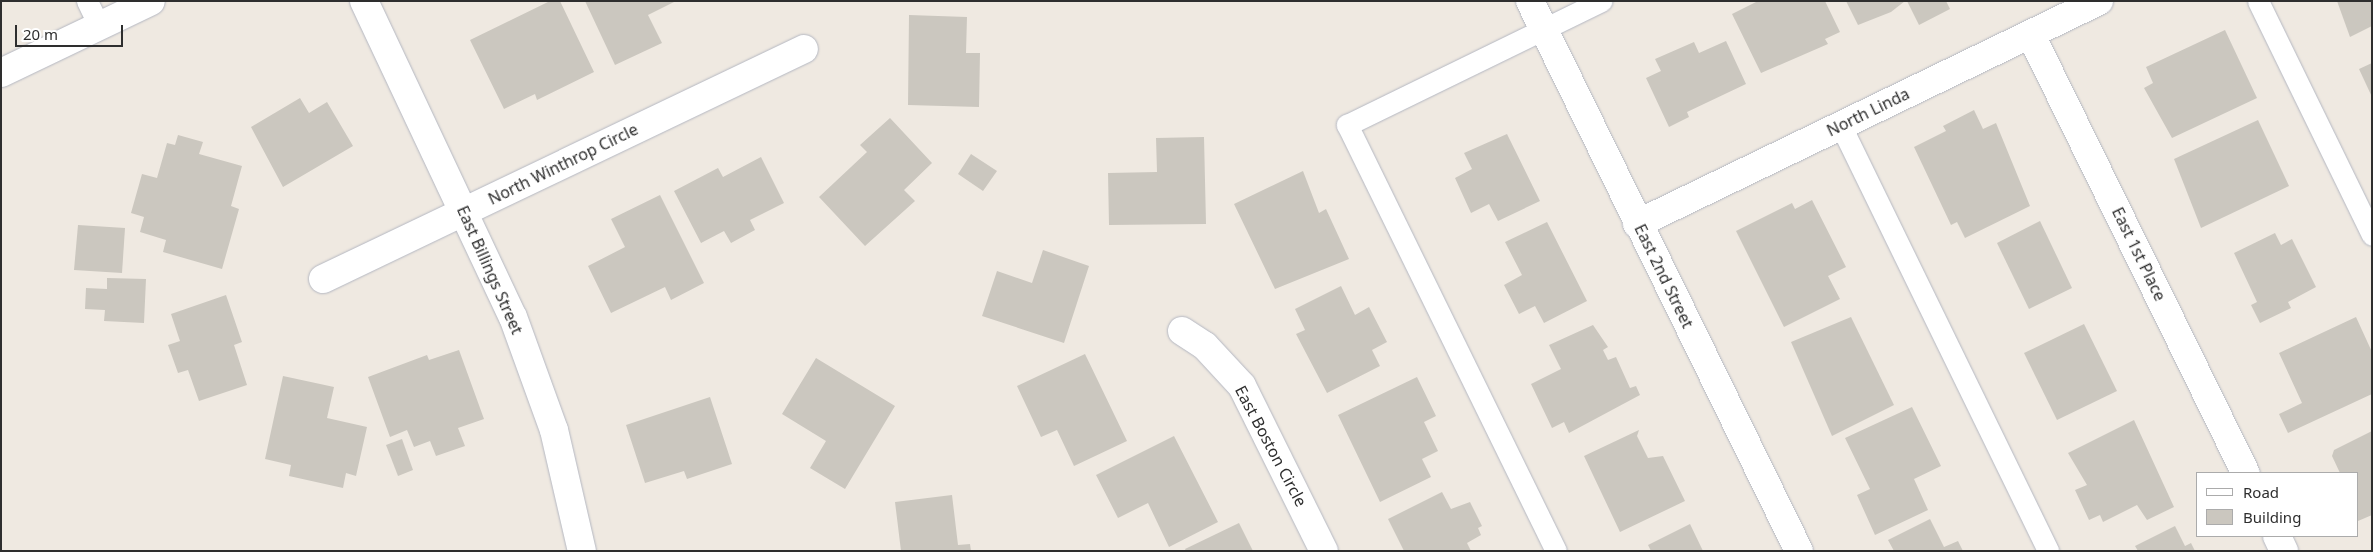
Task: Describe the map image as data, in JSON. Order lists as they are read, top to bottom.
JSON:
{
  "streets": {
    "street": [
      "North Linda",
      "North Winthrop Circle",
      "East 1st Place",
      "East Billings Street",
      "East 2nd Street",
      "East Boston Circle"
    ]
  },
  "crossings": [
    ["North Linda", "East 1st Place"],
    ["North Linda", "East 2nd Street"],
    ["North Winthrop Circle", "East Billings Street"]
  ],
  "legend": ["Road", "Building"],
  "scale_bar": "20 m"
}
